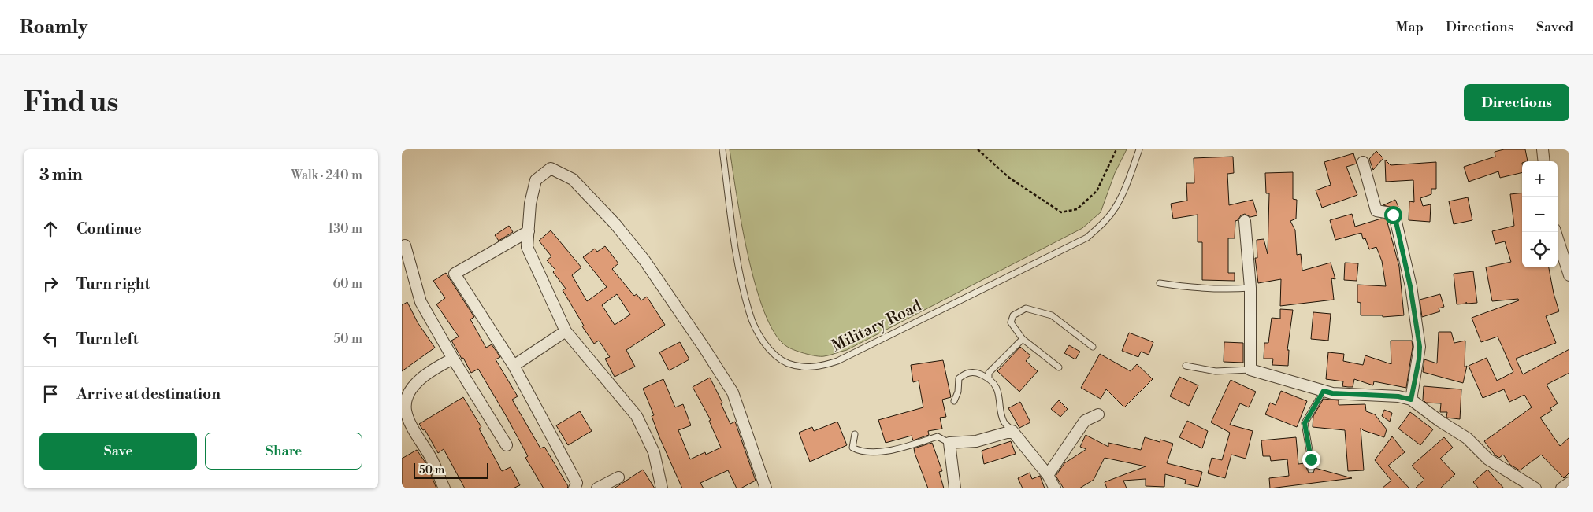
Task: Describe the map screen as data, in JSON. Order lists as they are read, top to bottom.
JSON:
{
  "streets": {
    "lane": ["Military Road"]
  },
  "scale_bar": "50 m",
  "page": {
    "header": "Roamly",
    "nav": ["Map", "Directions", "Saved"],
    "buttons": [
      "Directions",
      ["Save", "Share"]
    ],
    "title": "Find us",
    "heading": ["3 min", "Walk · 240 m"],
    "map_buttons": ["+", "−"],
    "list": [
      ["Continue", "130 m"],
      ["Turn right", "60 m"],
      ["Turn left", "50 m"],
      "Arrive at destination"
    ],
    "scale": "50 m"
  }
}
